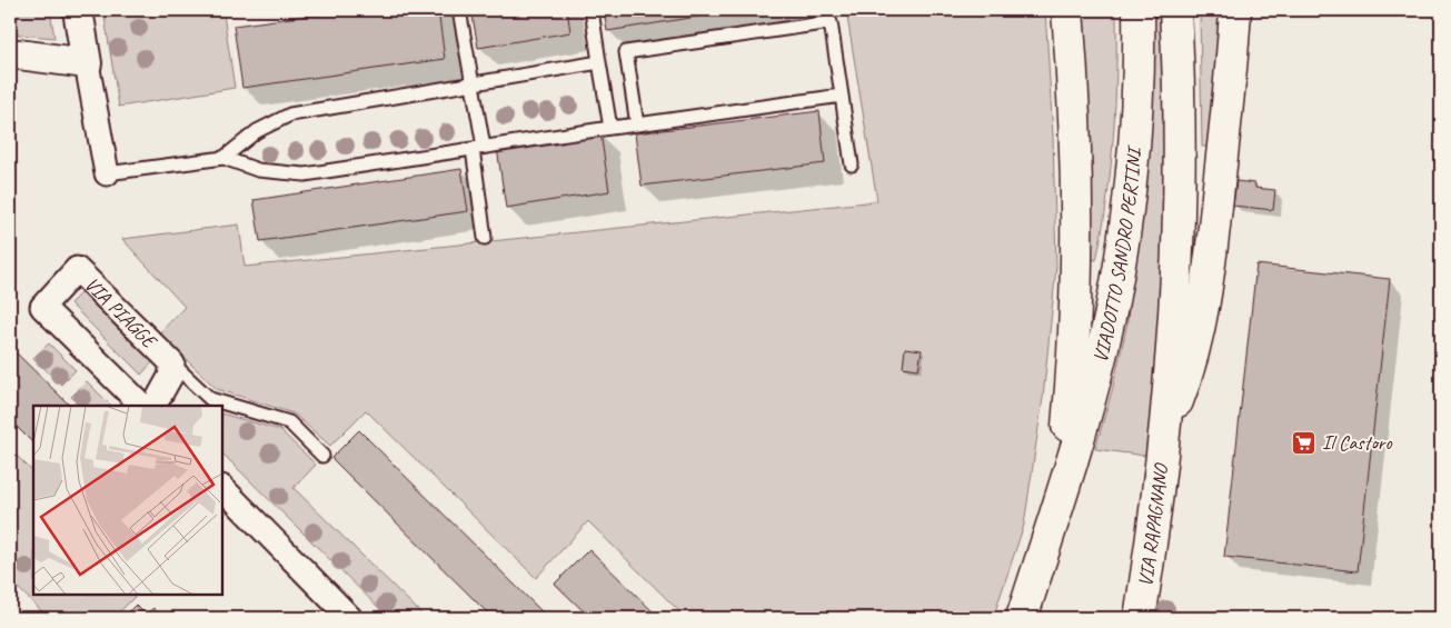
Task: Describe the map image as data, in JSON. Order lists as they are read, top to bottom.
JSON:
{
  "streets": {
    "main road": ["VIADOTTO SANDRO PERTINI", "VIA RAPAGNANO"],
    "street": ["VIA PIAGGE"]
  },
  "places": {
    "supermarket": ["Il Castoro"]
  }
}
